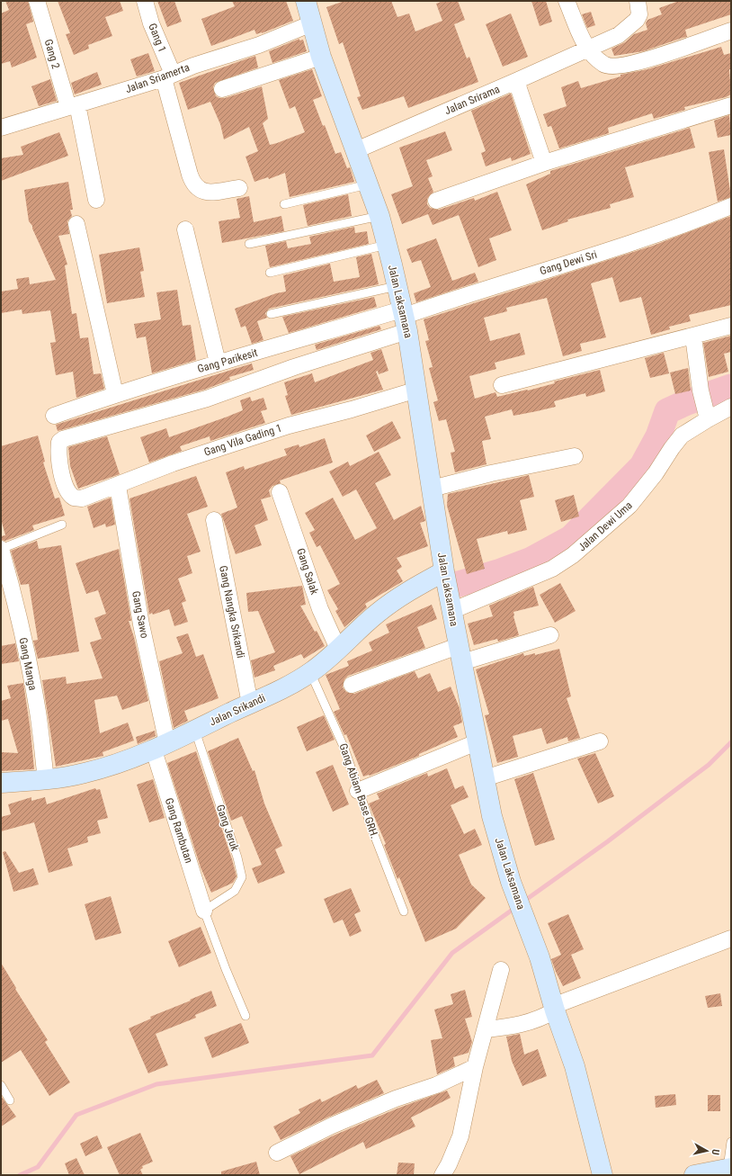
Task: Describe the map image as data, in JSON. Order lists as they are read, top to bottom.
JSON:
{
  "streets": {
    "main road": ["Jalan Laksamana", "Jalan Srikandi"],
    "street": [
      "Gang 1",
      "Gang 2",
      "Jalan Sriamerta",
      "Jalan Srirama",
      "Gang Dewi Sri",
      "Gang Parikesit",
      "Gang Vila Gading 1",
      "Jalan Dewi Uma",
      "Gang Salak",
      "Gang Nangka Srikandi",
      "Gang Sawo",
      "Gang Manga",
      "Gang Rambutan"
    ],
    "lane": ["Gang Abiam Base GRH.", "Gang Jeruk"]
  },
  "crossings": [
    ["Gang 1", "Jalan Sriamerta"],
    ["Gang 2", "Jalan Sriamerta"],
    ["Jalan Sriamerta", "Jalan Laksamana"],
    ["Jalan Srirama", "Jalan Laksamana"],
    ["Gang Dewi Sri", "Jalan Laksamana"],
    ["Gang Dewi Sri", "Gang Parikesit"],
    ["Gang Dewi Sri", "Gang Vila Gading 1"],
    ["Jalan Laksamana", "Gang Parikesit"],
    ["Jalan Laksamana", "Gang Vila Gading 1"],
    ["Jalan Laksamana", "Jalan Dewi Uma"],
    ["Jalan Laksamana", "Jalan Srikandi"],
    ["Gang Parikesit", "Gang Vila Gading 1"],
    ["Gang Vila Gading 1", "Gang Sawo"],
    ["Gang Salak", "Jalan Srikandi"],
    ["Gang Nangka Srikandi", "Jalan Srikandi"],
    ["Gang Sawo", "Jalan Srikandi"],
    ["Gang Sawo", "Gang Rambutan"],
    ["Gang Manga", "Jalan Srikandi"],
    ["Jalan Srikandi", "Gang Abiam Base GRH."],
    ["Jalan Srikandi", "Gang Jeruk"],
    ["Jalan Srikandi", "Gang Rambutan"],
    ["Gang Jeruk", "Gang Rambutan"]
  ],
  "north": "right"
}
